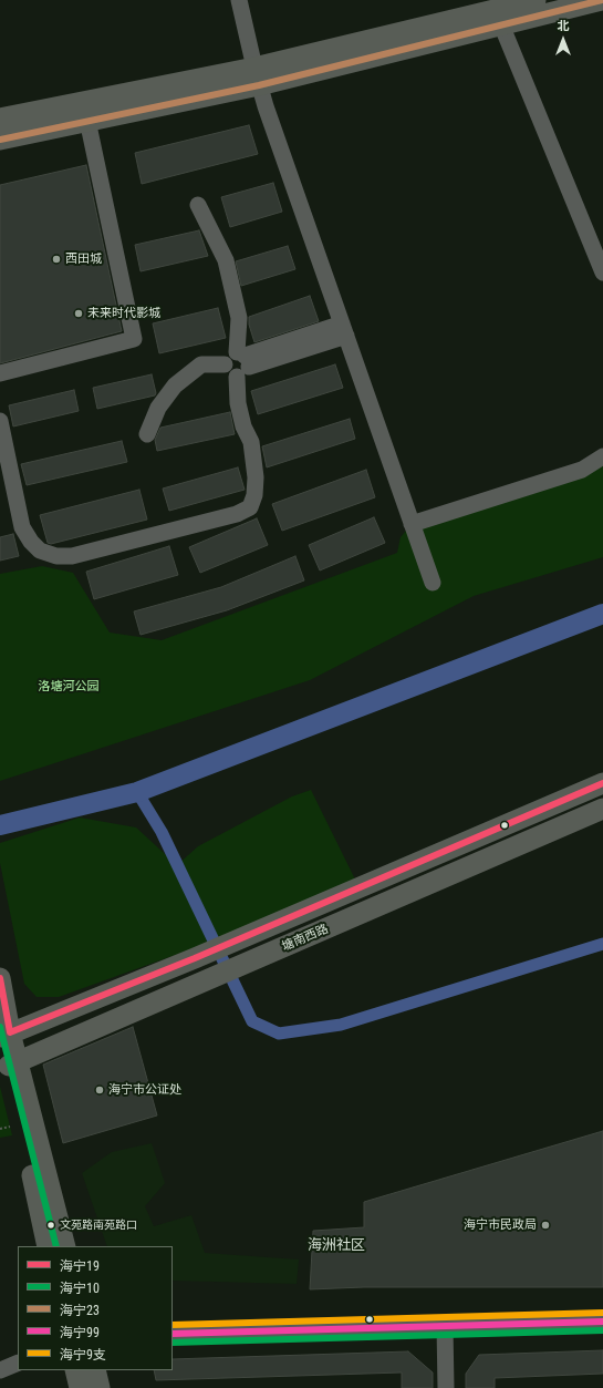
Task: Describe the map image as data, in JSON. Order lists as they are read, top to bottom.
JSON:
{
  "streets": {
    "main road": ["塘南西路"]
  },
  "districts": ["海洲社区"],
  "parks": ["洛塘河公园"],
  "places": [
    "西田城",
    "未来时代影城",
    "海宁市公证处",
    "文苑路南苑路口",
    "海宁市民政局"
  ],
  "lines": [
    "transit line 海宁23",
    "transit line 海宁19",
    "transit line 海宁10",
    "transit line 海宁9支",
    "transit line 海宁99"
  ],
  "legend": [
    "海宁19",
    "海宁10",
    "海宁23",
    "海宁99",
    "海宁9支"
  ],
  "north": "top"
}
